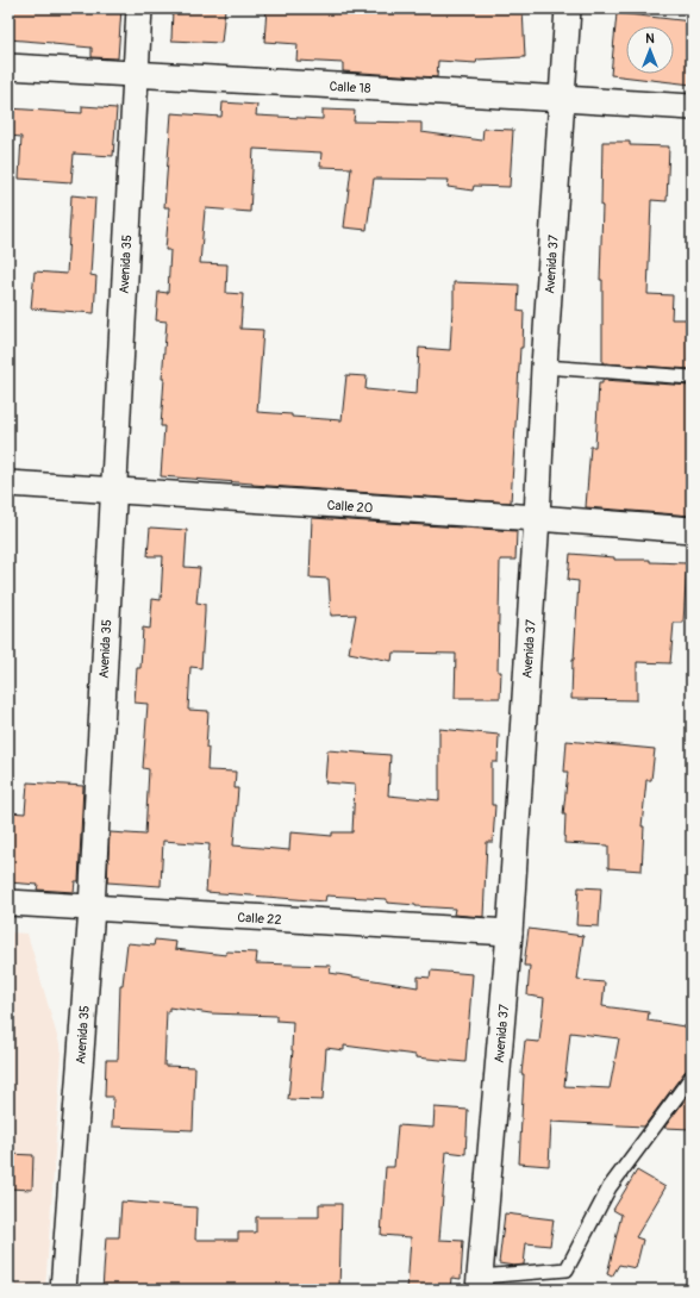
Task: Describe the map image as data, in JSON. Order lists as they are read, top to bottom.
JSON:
{
  "streets": {
    "street": [
      "Calle 18",
      "Avenida 35",
      "Avenida 37",
      "Calle 20",
      "Calle 22"
    ]
  },
  "crossings": [
    ["Calle 18", "Avenida 35"],
    ["Calle 18", "Avenida 37"],
    ["Avenida 35", "Calle 20"],
    ["Avenida 35", "Calle 22"],
    ["Avenida 37", "Calle 20"],
    ["Avenida 37", "Calle 22"]
  ],
  "north": "top"
}
